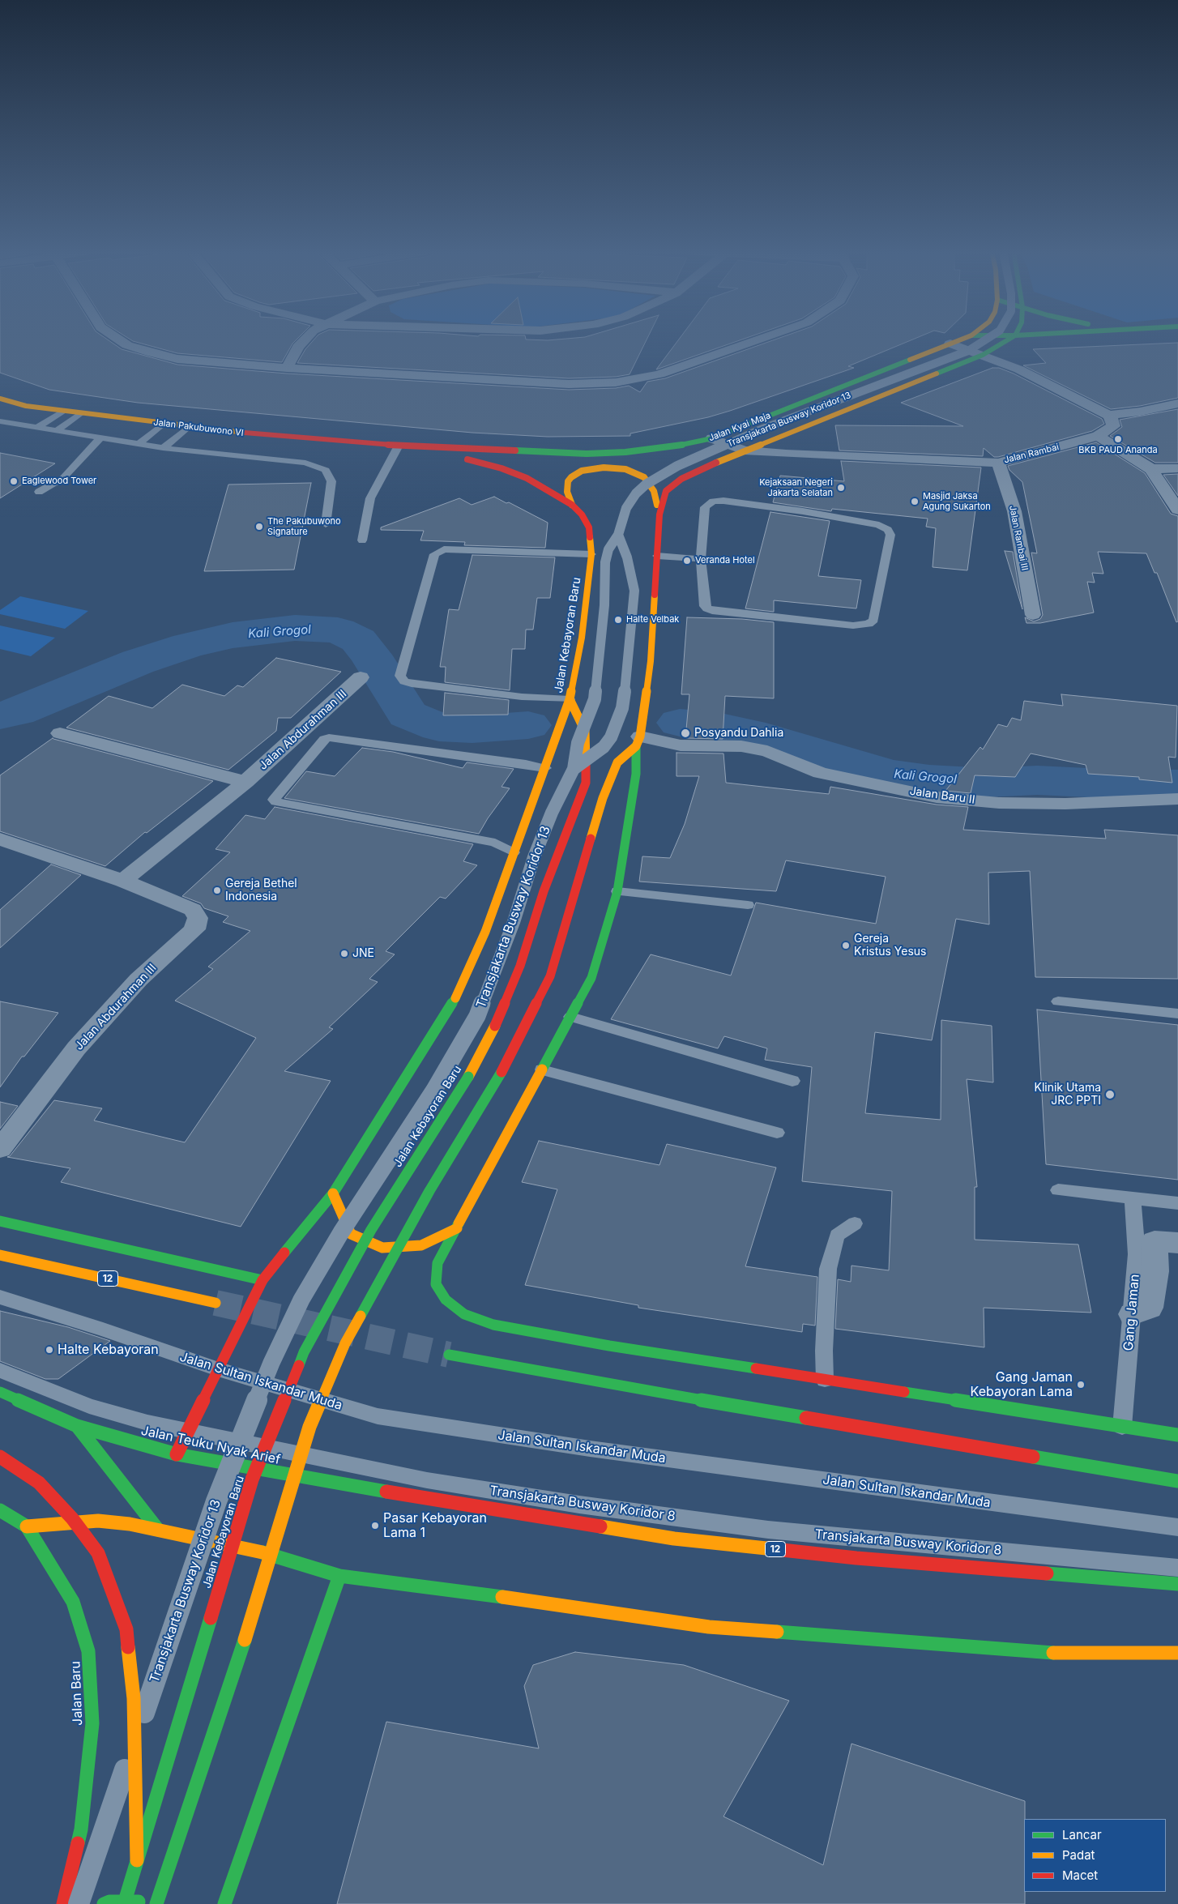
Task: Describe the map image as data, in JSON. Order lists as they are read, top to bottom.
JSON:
{
  "streets": {
    "main road": [
      "Jalan Kyai Maja",
      "Jalan Pakubuwono VI",
      "Jalan Kebayoran Baru",
      "12",
      "Jalan Teuku Nyak Arief",
      "Jalan Baru"
    ],
    "street": [
      "Jalan Rambai",
      "Jalan Rambai III",
      "Jalan Abdurahman III",
      "Jalan Baru II"
    ],
    "lane": [
      "Transjakarta Busway Koridor 13",
      "Gang Jaman",
      "Jalan Sultan Iskandar Muda",
      "Transjakarta Busway Koridor 8"
    ]
  },
  "crossings": [
    ["Jalan Kyai Maja", "Jalan Pakubuwono VI"],
    ["Jalan Kyai Maja", "Jalan Rambai"],
    ["Jalan Kyai Maja", "Jalan Kebayoran Baru"],
    ["Jalan Pakubuwono VI", "Jalan Kebayoran Baru"],
    ["Jalan Rambai", "Jalan Rambai III"]
  ],
  "water": ["Kali Grogol"],
  "places": [
    "BKB PAUD Ananda",
    "Eaglewood Tower",
    "Kejaksaan Negeri Jakarta Selatan",
    "Masjid Jaksa Agung Sukarton",
    "The Pakubuwono Signature",
    "Veranda Hotel",
    "Halte Velbak",
    "Posyandu Dahlia",
    "Gereja Bethel Indonesia",
    "Gereja Kristus Yesus",
    "JNE",
    "Klinik Utama JRC PPTI",
    "Halte Kebayoran",
    "Gang Jaman Kebayoran Lama",
    "Pasar Kebayoran Lama 1"
  ],
  "legend": ["Lancar", "Padat", "Macet"]
}
